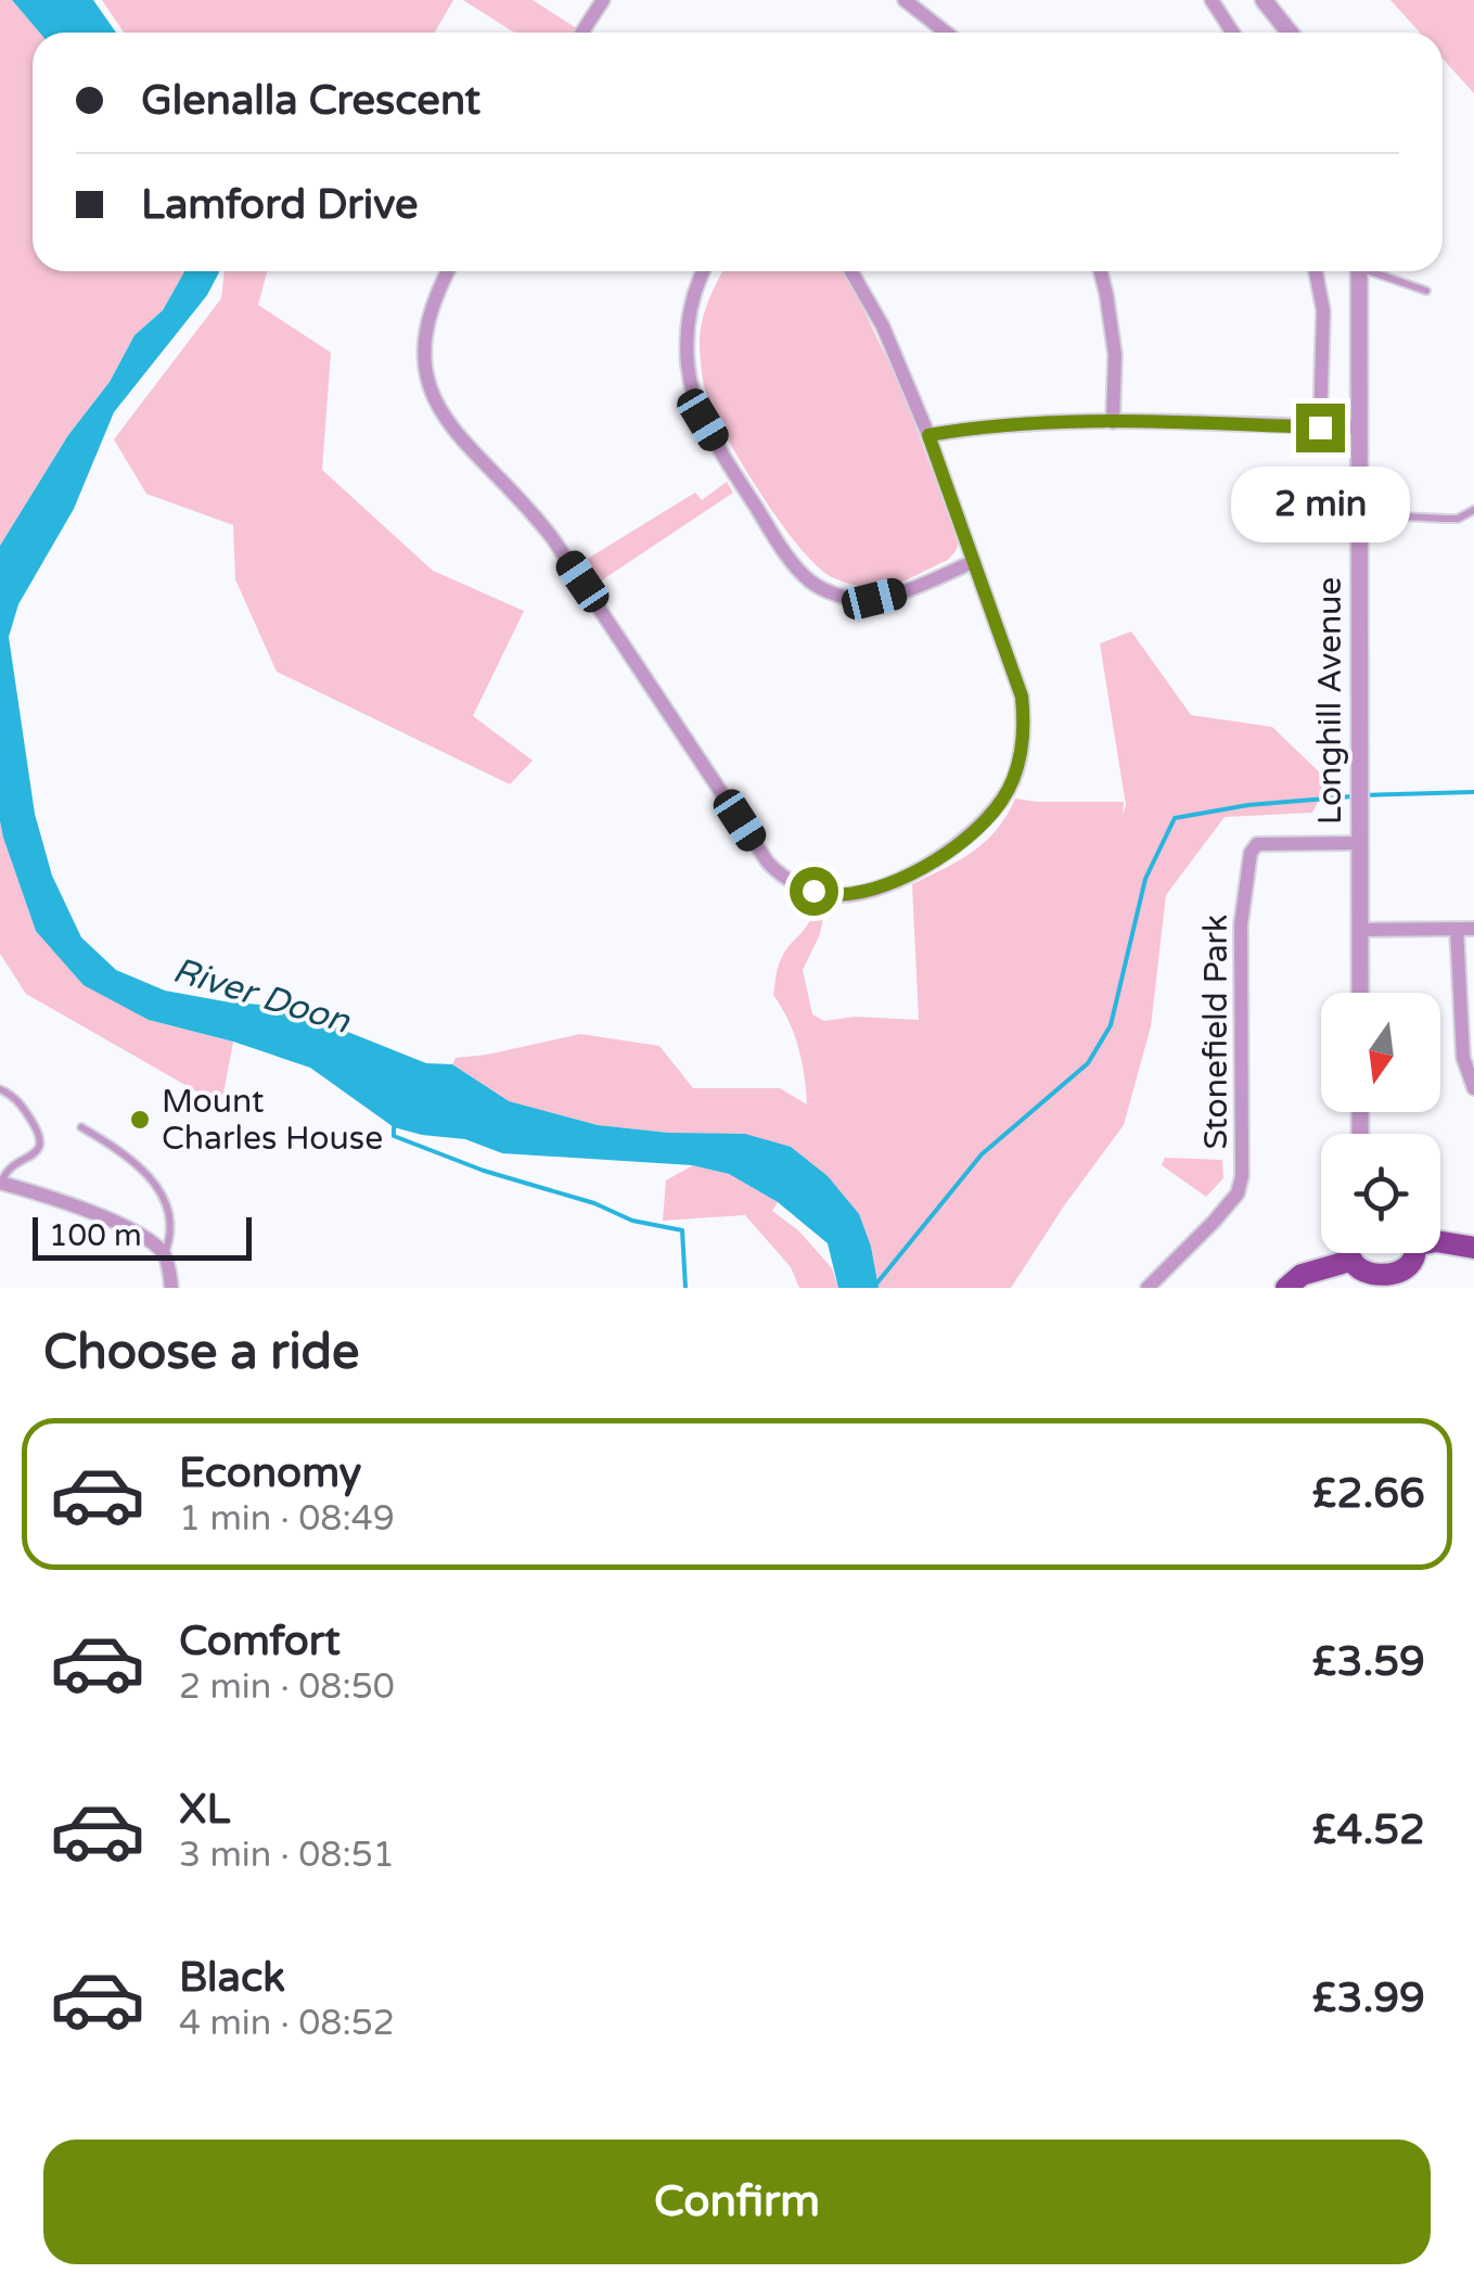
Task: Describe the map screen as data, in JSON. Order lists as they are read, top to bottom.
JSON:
{
  "streets": {
    "street": ["Longhill Avenue", "Stonefield Park"]
  },
  "crossings": [
    ["Longhill Avenue", "Stonefield Park"]
  ],
  "water": ["River Doon"],
  "places": ["Mount Charles House"],
  "scale_bar": "100 m",
  "north": "bottom",
  "page": {
    "banner": ["Glenalla Crescent", "Lamford Drive"],
    "bubble": "2 min",
    "scale": "100 m",
    "heading": "Choose a ride",
    "list": [
      {
        "name": "Economy",
        "note": "1 min · 08:49",
        "value": "£2.66"
      },
      {
        "name": "Comfort",
        "note": "2 min · 08:50",
        "value": "£3.59"
      },
      {
        "name": "XL",
        "note": "3 min · 08:51",
        "value": "£4.52"
      },
      {
        "name": "Black",
        "note": "4 min · 08:52",
        "value": "£3.99"
      }
    ],
    "buttons": "Confirm"
  }
}
